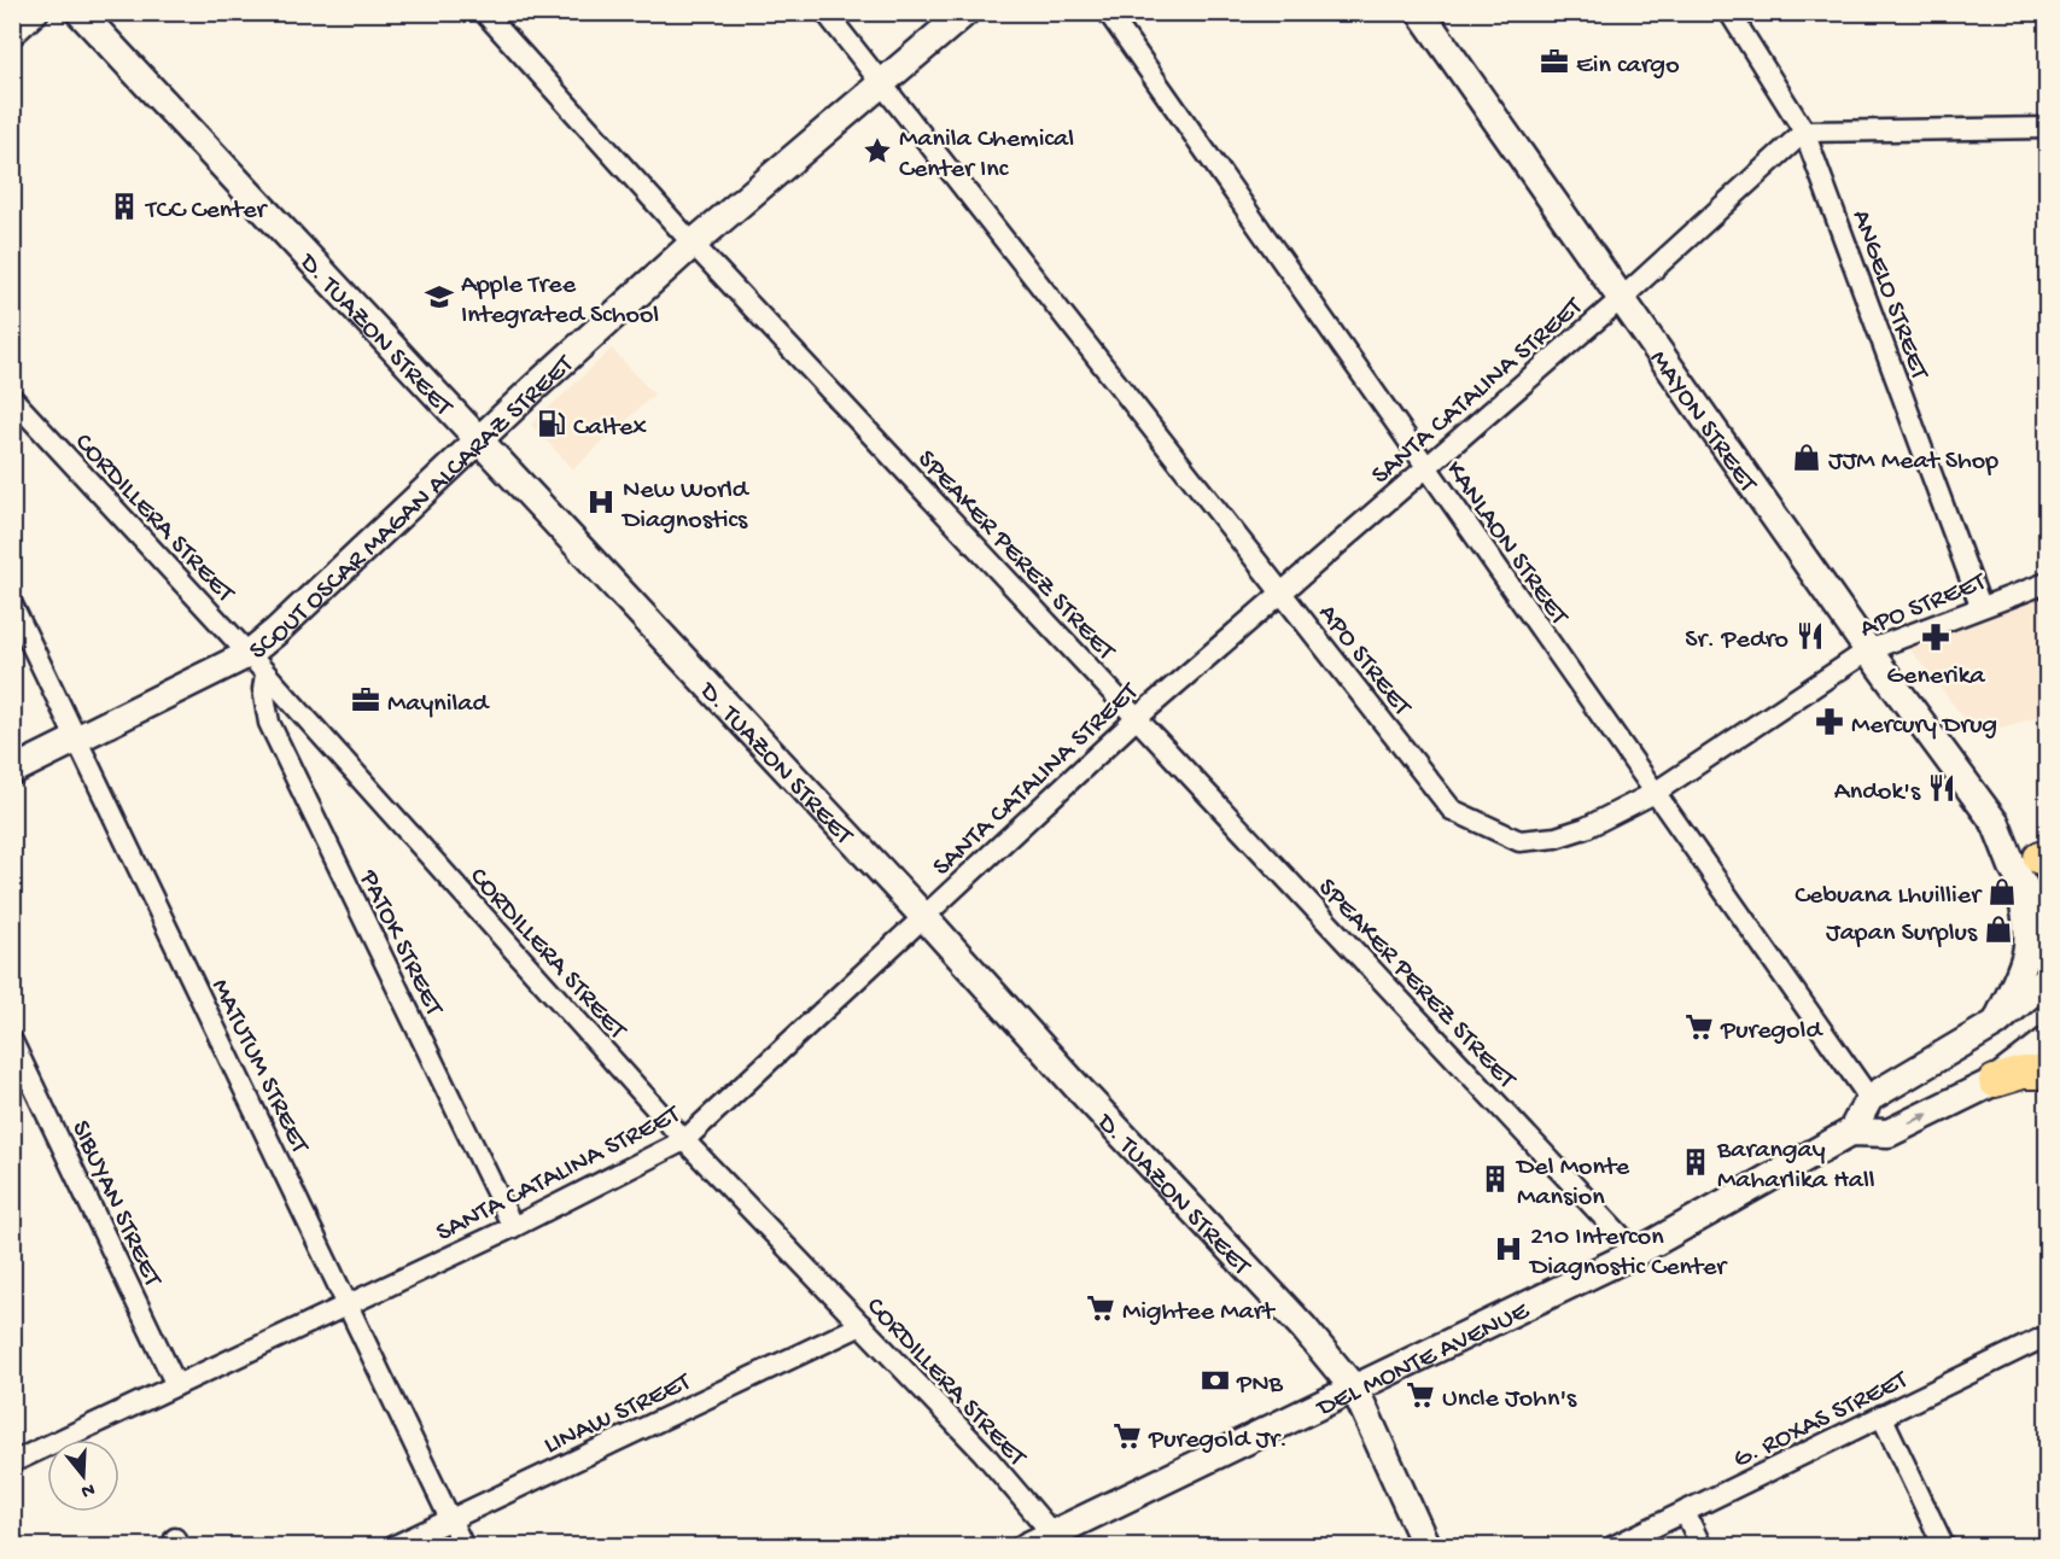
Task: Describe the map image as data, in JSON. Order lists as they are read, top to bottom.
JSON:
{
  "streets": {
    "street": [
      "ANGELO STREET",
      "D. TUAZON STREET",
      "SANTA CATALINA STREET",
      "MAYON STREET",
      "SCOUT OSCAR MAGAN ALCARAZ STREET",
      "CORDILLERA STREET",
      "KANLAON STREET",
      "SPEAKER PEREZ STREET",
      "APO STREET",
      "PATOK STREET",
      "MATUTUM STREET",
      "SIBUYAN STREET",
      "DEL MONTE AVENUE",
      "LINAW STREET",
      "G. ROXAS STREET"
    ]
  },
  "crossings": [
    ["ANGELO STREET", "SANTA CATALINA STREET"],
    ["ANGELO STREET", "APO STREET"],
    ["D. TUAZON STREET", "SANTA CATALINA STREET"],
    ["D. TUAZON STREET", "SCOUT OSCAR MAGAN ALCARAZ STREET"],
    ["D. TUAZON STREET", "DEL MONTE AVENUE"],
    ["SANTA CATALINA STREET", "MAYON STREET"],
    ["SANTA CATALINA STREET", "CORDILLERA STREET"],
    ["SANTA CATALINA STREET", "KANLAON STREET"],
    ["SANTA CATALINA STREET", "SPEAKER PEREZ STREET"],
    ["SANTA CATALINA STREET", "APO STREET"],
    ["SANTA CATALINA STREET", "PATOK STREET"],
    ["SANTA CATALINA STREET", "MATUTUM STREET"],
    ["SANTA CATALINA STREET", "SIBUYAN STREET"],
    ["MAYON STREET", "APO STREET"],
    ["SCOUT OSCAR MAGAN ALCARAZ STREET", "CORDILLERA STREET"],
    ["SCOUT OSCAR MAGAN ALCARAZ STREET", "SPEAKER PEREZ STREET"],
    ["SCOUT OSCAR MAGAN ALCARAZ STREET", "APO STREET"],
    ["SCOUT OSCAR MAGAN ALCARAZ STREET", "PATOK STREET"],
    ["SCOUT OSCAR MAGAN ALCARAZ STREET", "MATUTUM STREET"],
    ["CORDILLERA STREET", "PATOK STREET"],
    ["CORDILLERA STREET", "DEL MONTE AVENUE"],
    ["CORDILLERA STREET", "LINAW STREET"],
    ["KANLAON STREET", "APO STREET"],
    ["SPEAKER PEREZ STREET", "DEL MONTE AVENUE"],
    ["MATUTUM STREET", "LINAW STREET"]
  ],
  "places": {
    "office": ["Ein cargo", "Maynilad"],
    "place": ["Manila Chemical Center Inc"],
    "building": ["TCC Center", "Barangay Maharlika Hall", "Del Monte Mansion"],
    "school or university": ["Apple Tree Integrated School"],
    "fuel station": ["Caltex"],
    "shop": ["JJM Meat Shop", "Cebuana Lhuillier", "Japan Surplus"],
    "hospital": ["New World Diagnostics", "210 Intercon Diagnostic Center"],
    "restaurant": ["Sr. Pedro", "Andok's"],
    "pharmacy": ["Generika", "Mercury Drug"],
    "supermarket": [
      "Puregold",
      "Mightee Mart",
      "Uncle John's",
      "Puregold Jr."
    ],
    "bank": ["PNB"]
  },
  "north": "bottom"
}
